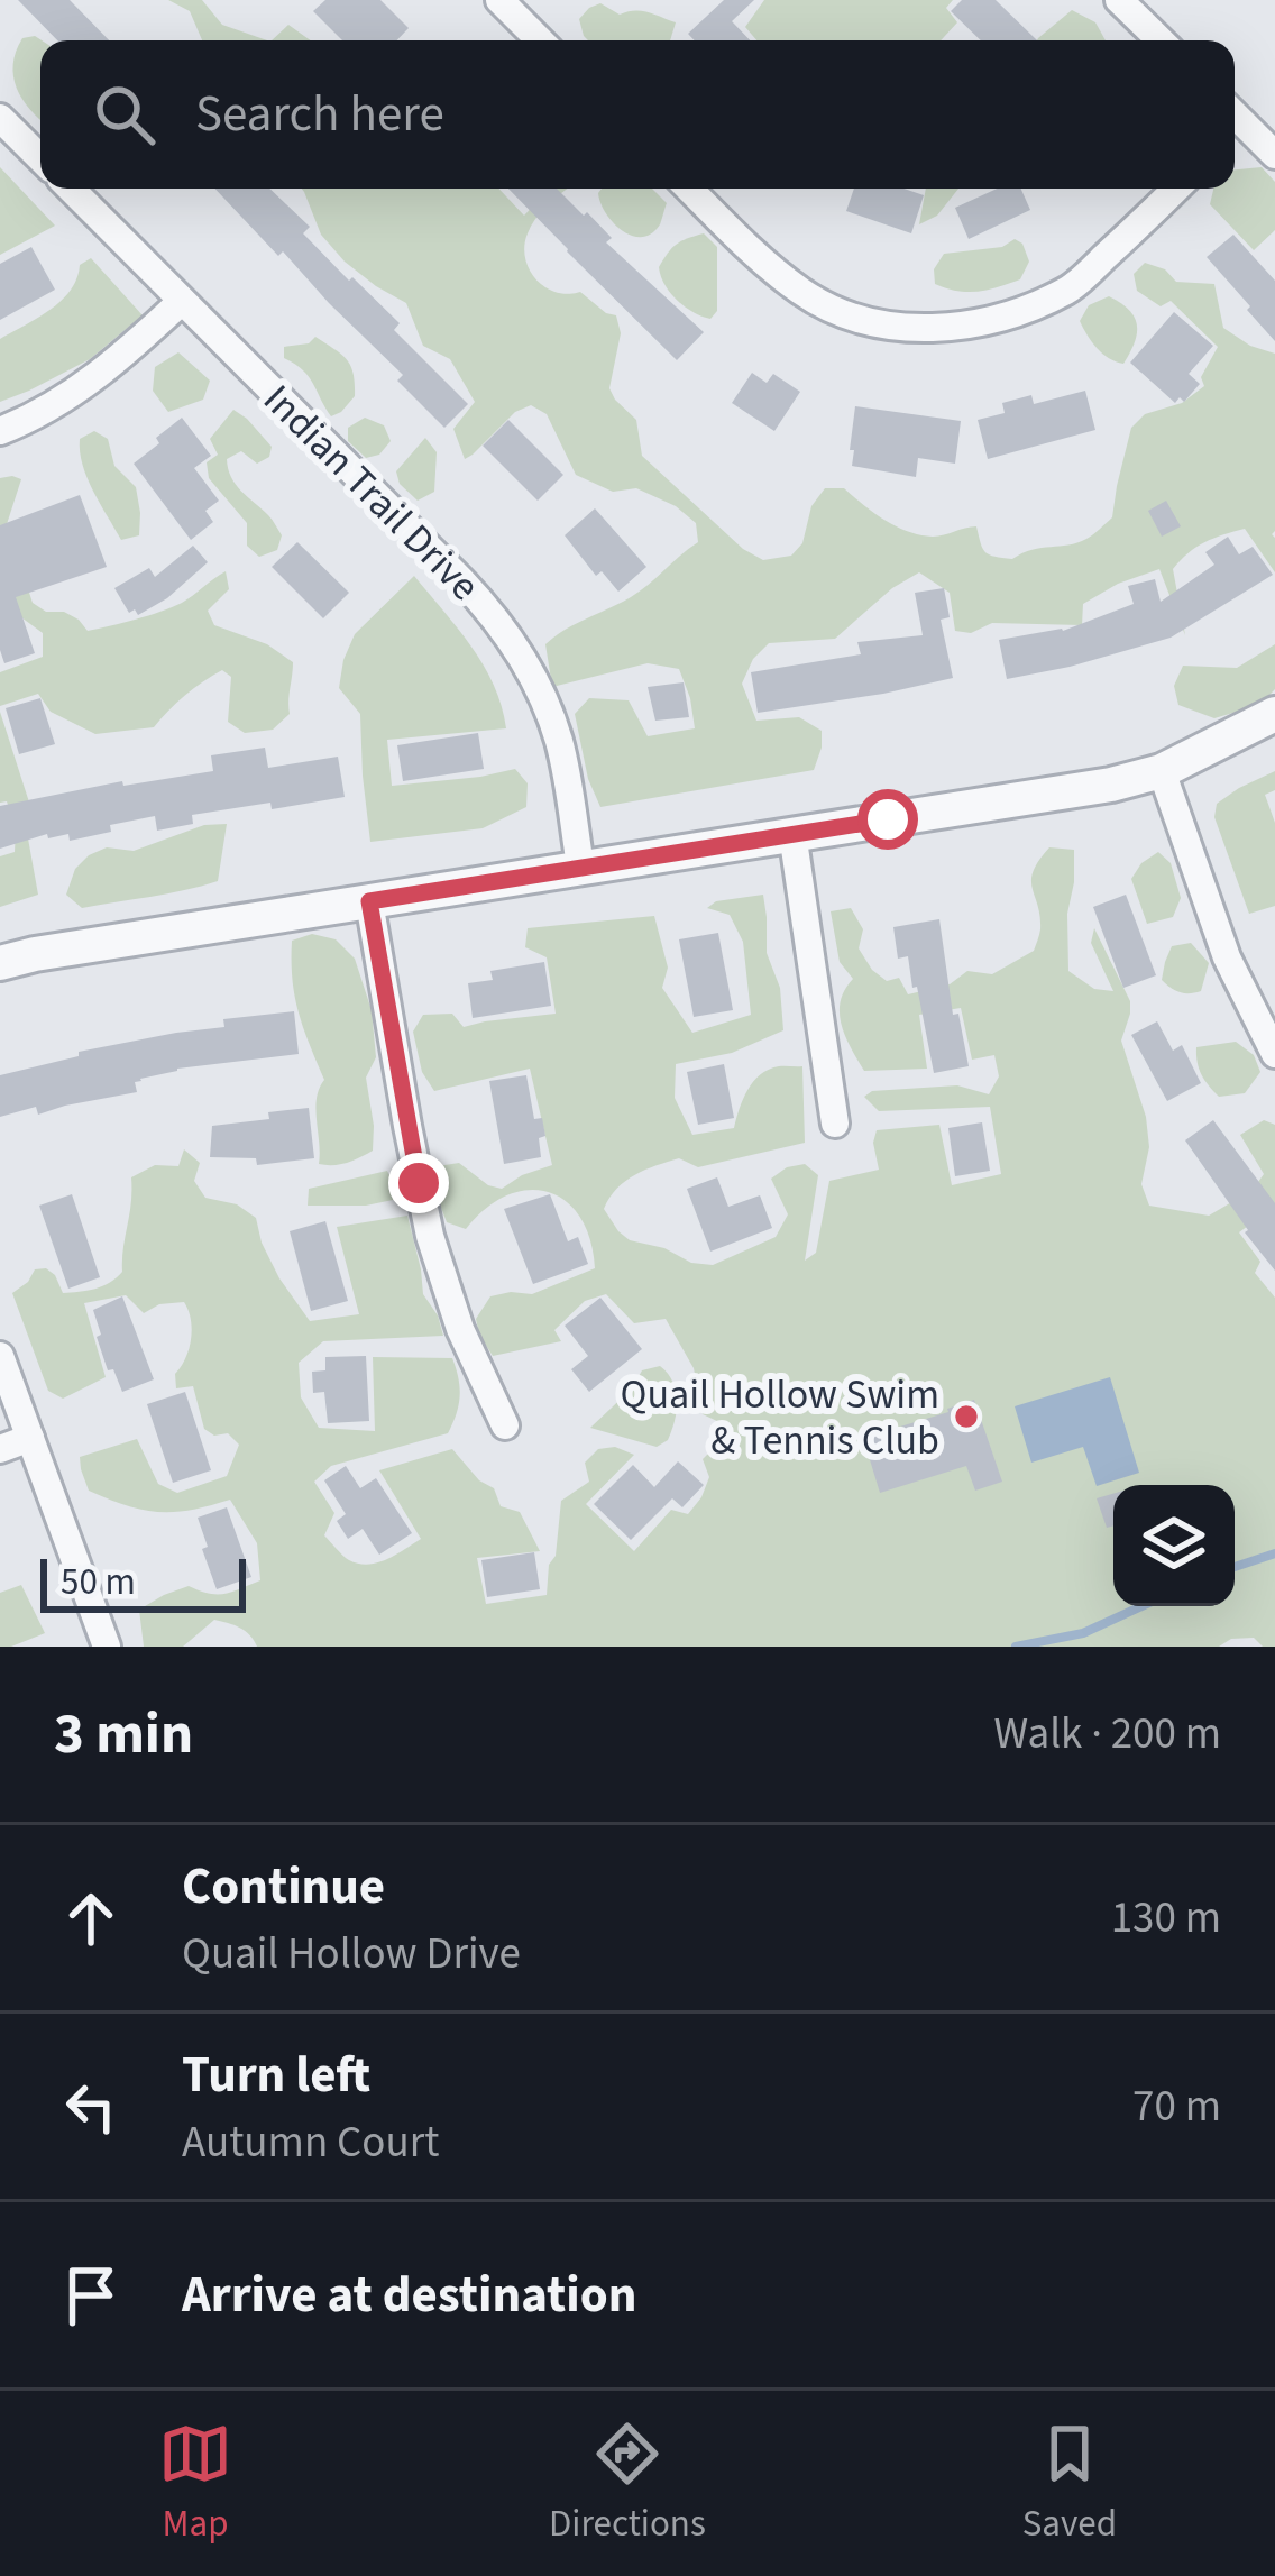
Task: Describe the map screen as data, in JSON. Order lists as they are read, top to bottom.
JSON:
{
  "streets": {
    "street": ["Indian Trail Drive"]
  },
  "places": ["Quail Hollow Swim & Tennis Club"],
  "scale_bar": "50 m",
  "page": {
    "search": "Search here",
    "scale": "50 m",
    "heading": ["3 min", "Walk · 200 m"],
    "list": [
      ["Continue", "Quail Hollow Drive", "130 m"],
      ["Turn left", "Autumn Court", "70 m"],
      "Arrive at destination"
    ],
    "nav": ["Map", "Directions", "Saved"]
  }
}
